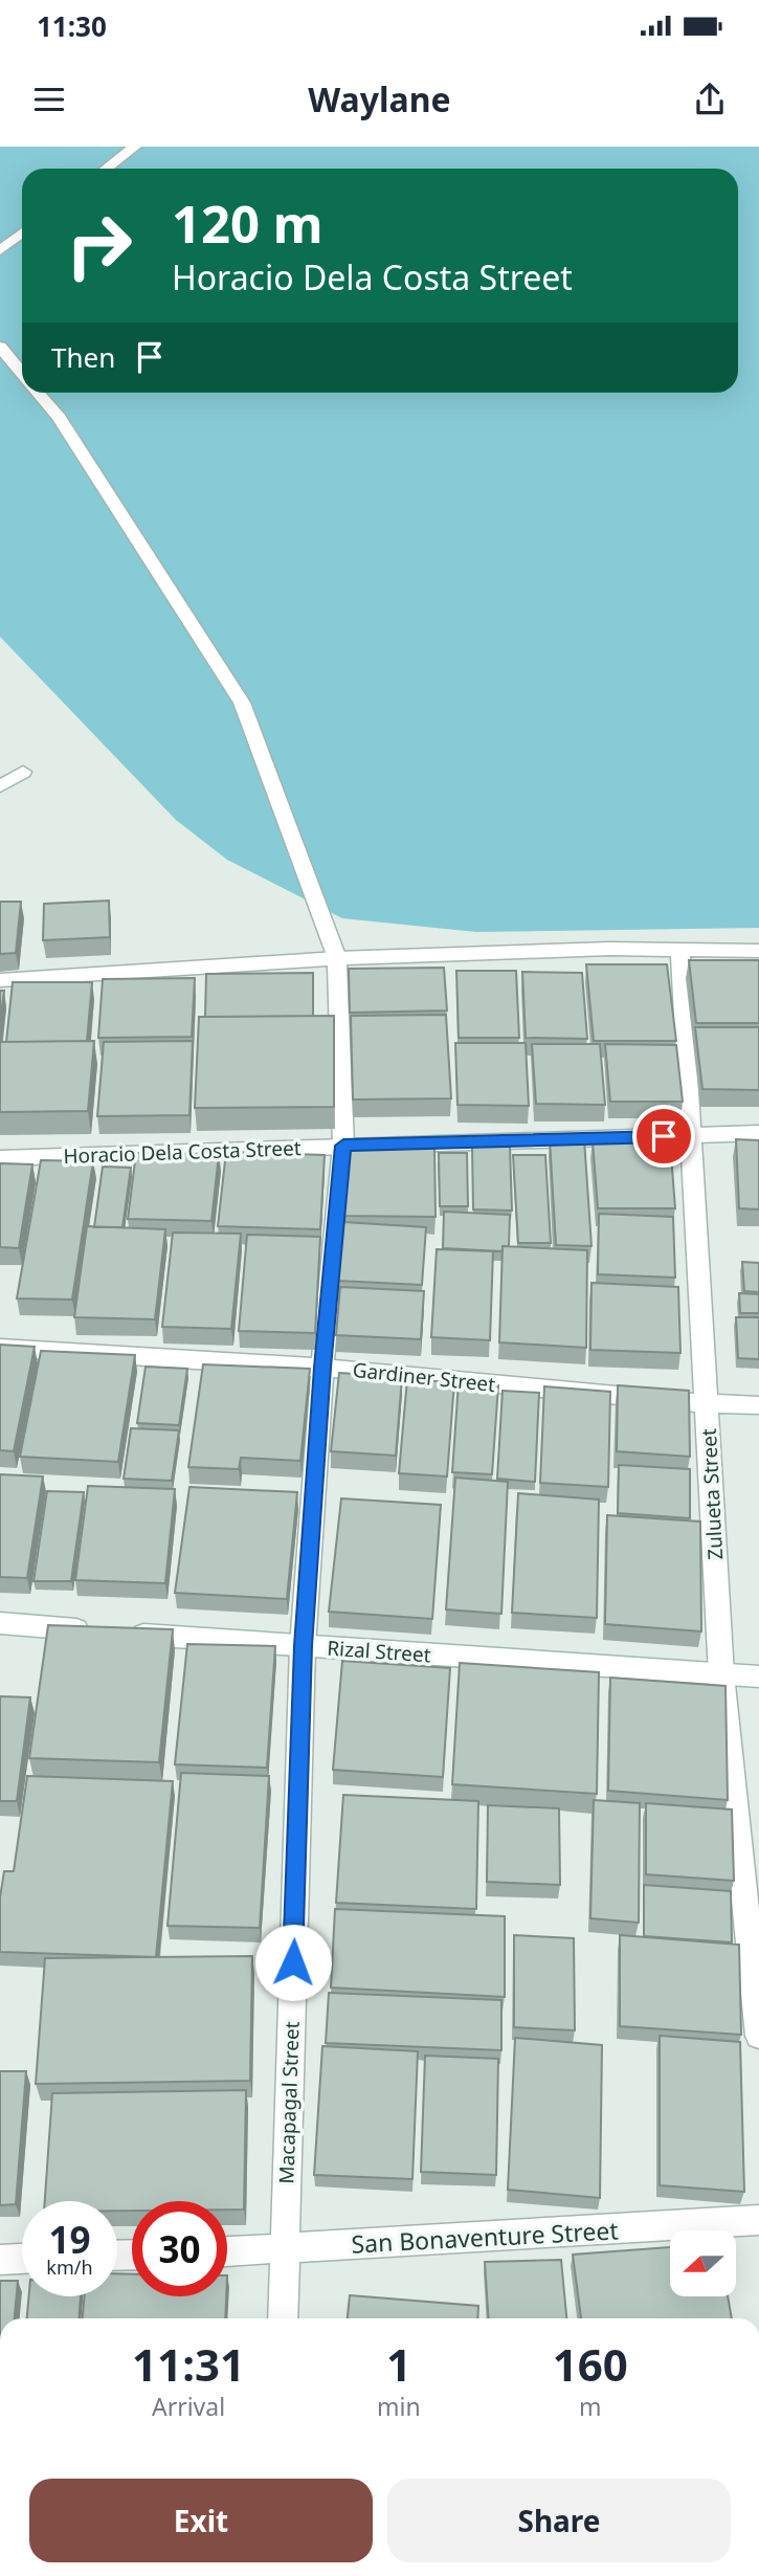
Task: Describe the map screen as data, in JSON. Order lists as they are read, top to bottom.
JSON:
{
  "streets": {
    "street": [
      "Horacio Dela Costa Street",
      "Gardiner Street",
      "Zulueta Street",
      "Rizal Street",
      "Macapagal Street",
      "San Bonaventure Street"
    ]
  },
  "crossings": [
    ["Horacio Dela Costa Street", "Zulueta Street"],
    ["Horacio Dela Costa Street", "Macapagal Street"],
    ["Gardiner Street", "Zulueta Street"],
    ["Gardiner Street", "Macapagal Street"],
    ["Zulueta Street", "Rizal Street"],
    ["Rizal Street", "Macapagal Street"],
    ["Macapagal Street", "San Bonaventure Street"]
  ],
  "north": "left",
  "page": {
    "status": "11:30",
    "header": "Waylane",
    "turn": ["120 m", "Horacio Dela Costa Street"],
    "then": "Then",
    "speed": "19 km/h",
    "limit": "30",
    "eta": [
      "11:31",
      "Arrival",
      "1",
      "min",
      "160",
      "m"
    ],
    "buttons": ["Exit", "Share"]
  }
}
